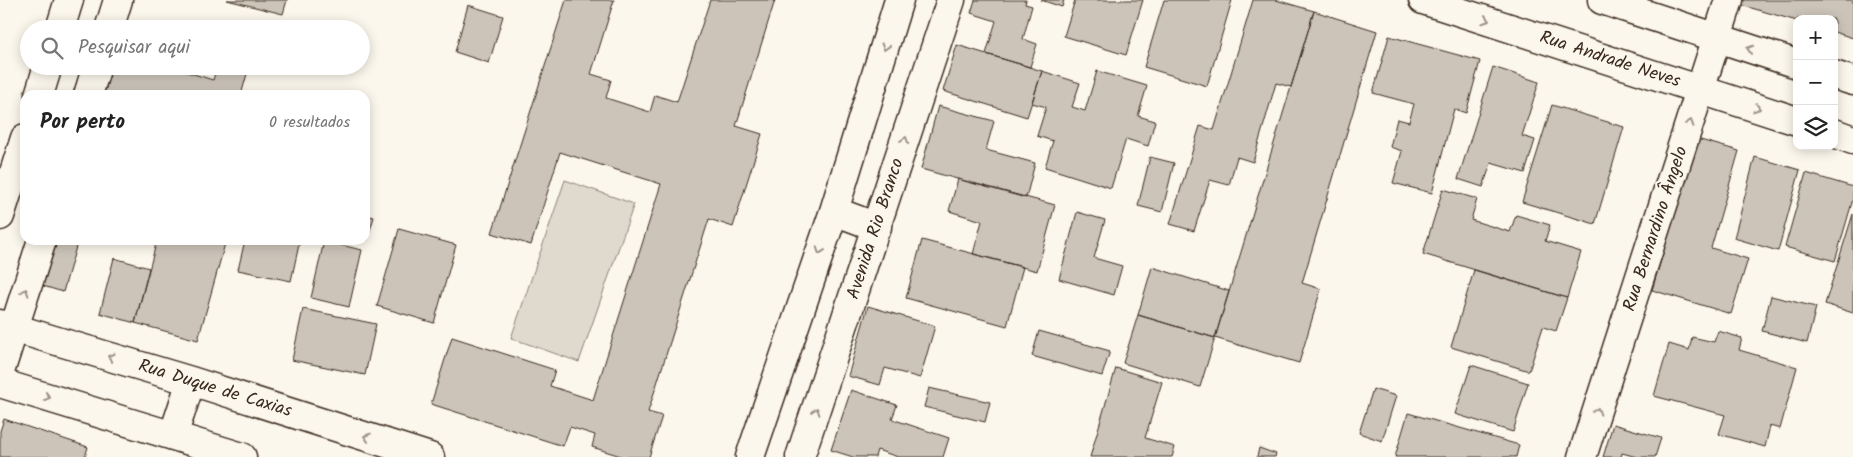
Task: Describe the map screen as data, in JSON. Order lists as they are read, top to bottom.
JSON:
{
  "streets": {
    "street": [
      "Rua Andrade Neves",
      "Avenida Rio Branco",
      "Rua Bernardino Ângelo",
      "Rua Duque de Caxias"
    ]
  },
  "crossings": [
    ["Rua Andrade Neves", "Rua Bernardino Ângelo"]
  ],
  "one_way": ["Rua Bernardino Ângelo"],
  "page": {
    "map_buttons": ["+", "−"],
    "search": "Pesquisar aqui",
    "heading": ["Por perto", "0 resultados"]
  }
}
